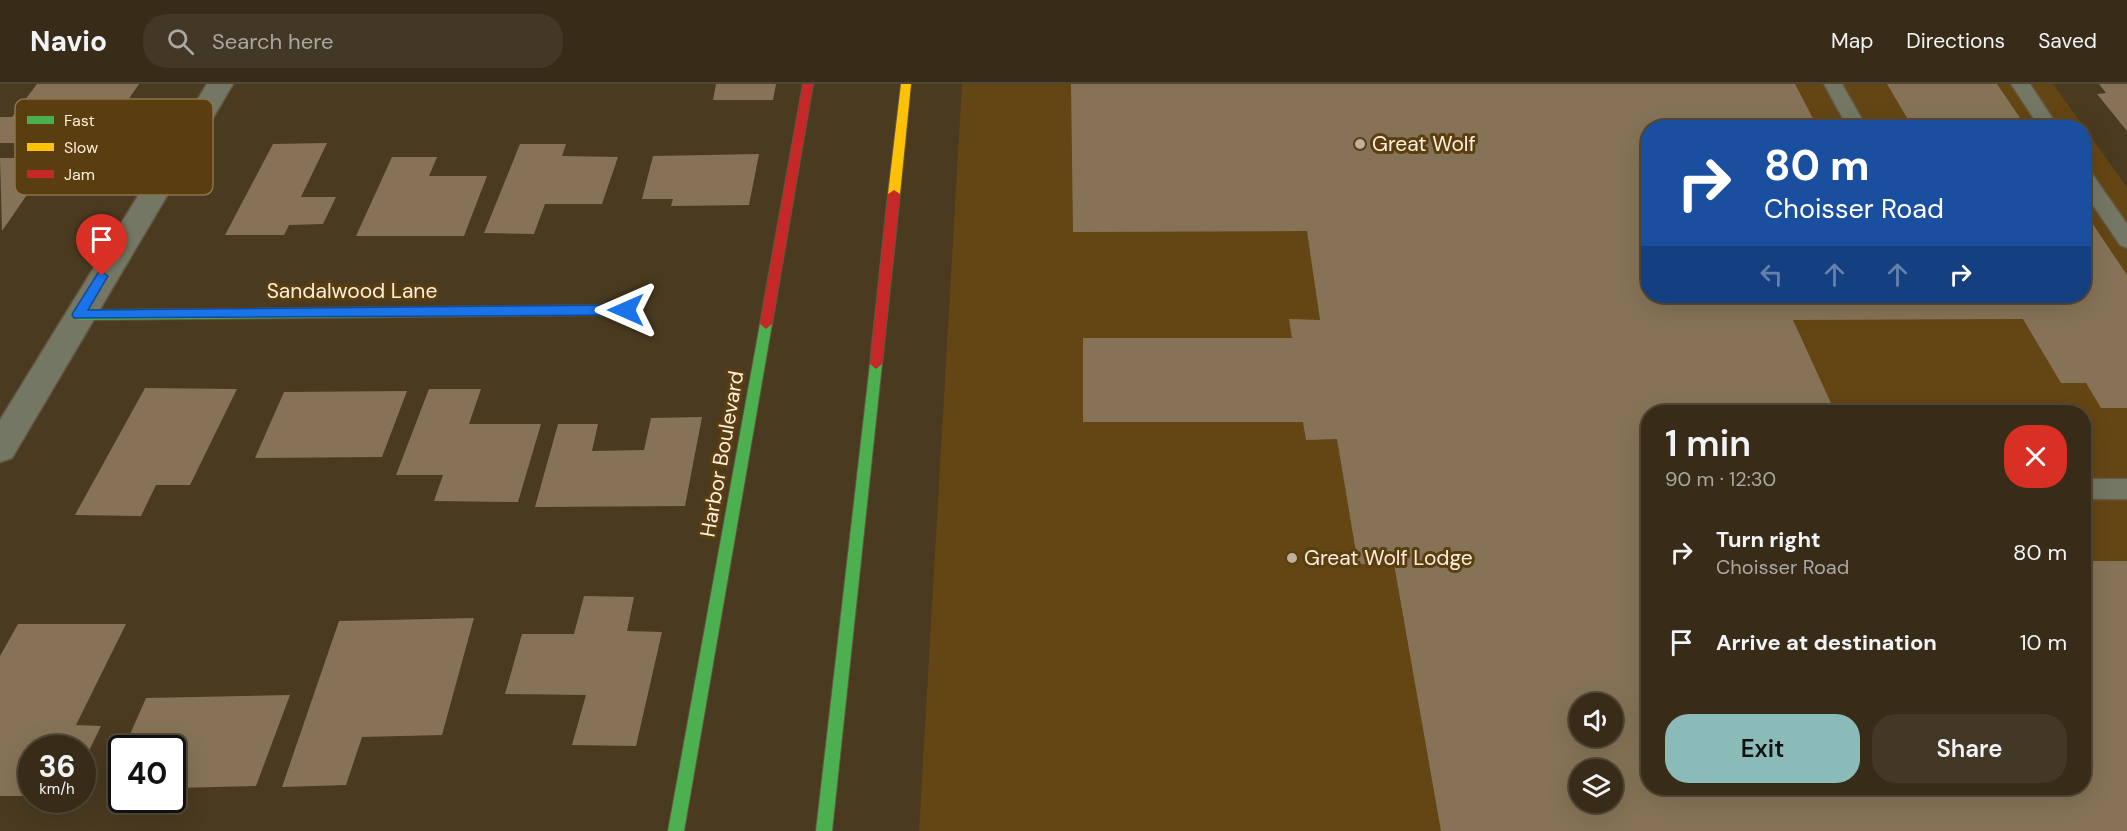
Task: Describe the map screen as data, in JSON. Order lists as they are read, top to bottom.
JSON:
{
  "streets": {
    "main road": ["Sandalwood Lane", "Harbor Boulevard"]
  },
  "places": ["Great Wolf", "Great Wolf Lodge"],
  "legend": ["Fast", "Slow", "Jam"],
  "page": {
    "header": "Navio",
    "search": "Search here",
    "nav": ["Map", "Directions", "Saved"],
    "turn": ["80 m", "Choisser Road"],
    "heading": ["1 min", "90 m · 12:30"],
    "list": [
      {
        "name": "Turn right",
        "note": "Choisser Road",
        "value": "80 m"
      },
      {
        "name": "Arrive at destination",
        "value": "10 m"
      }
    ],
    "buttons": ["Exit", "Share"],
    "speed": "36 km/h",
    "limit": "40"
  }
}
